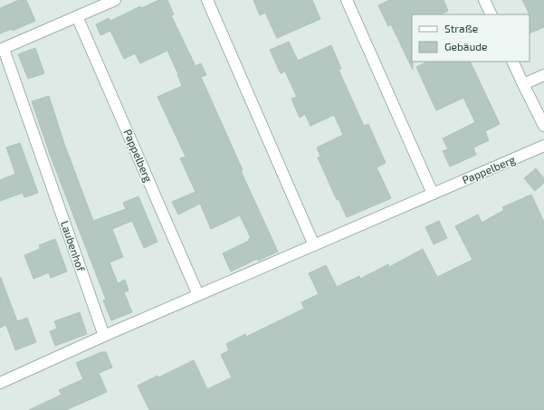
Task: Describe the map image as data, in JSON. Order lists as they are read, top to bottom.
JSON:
{
  "streets": {
    "street": ["Pappelberg", "Laubenhof"]
  },
  "crossings": [
    ["Pappelberg", "Laubenhof"]
  ],
  "legend": ["Straße", "Gebäude"]
}
